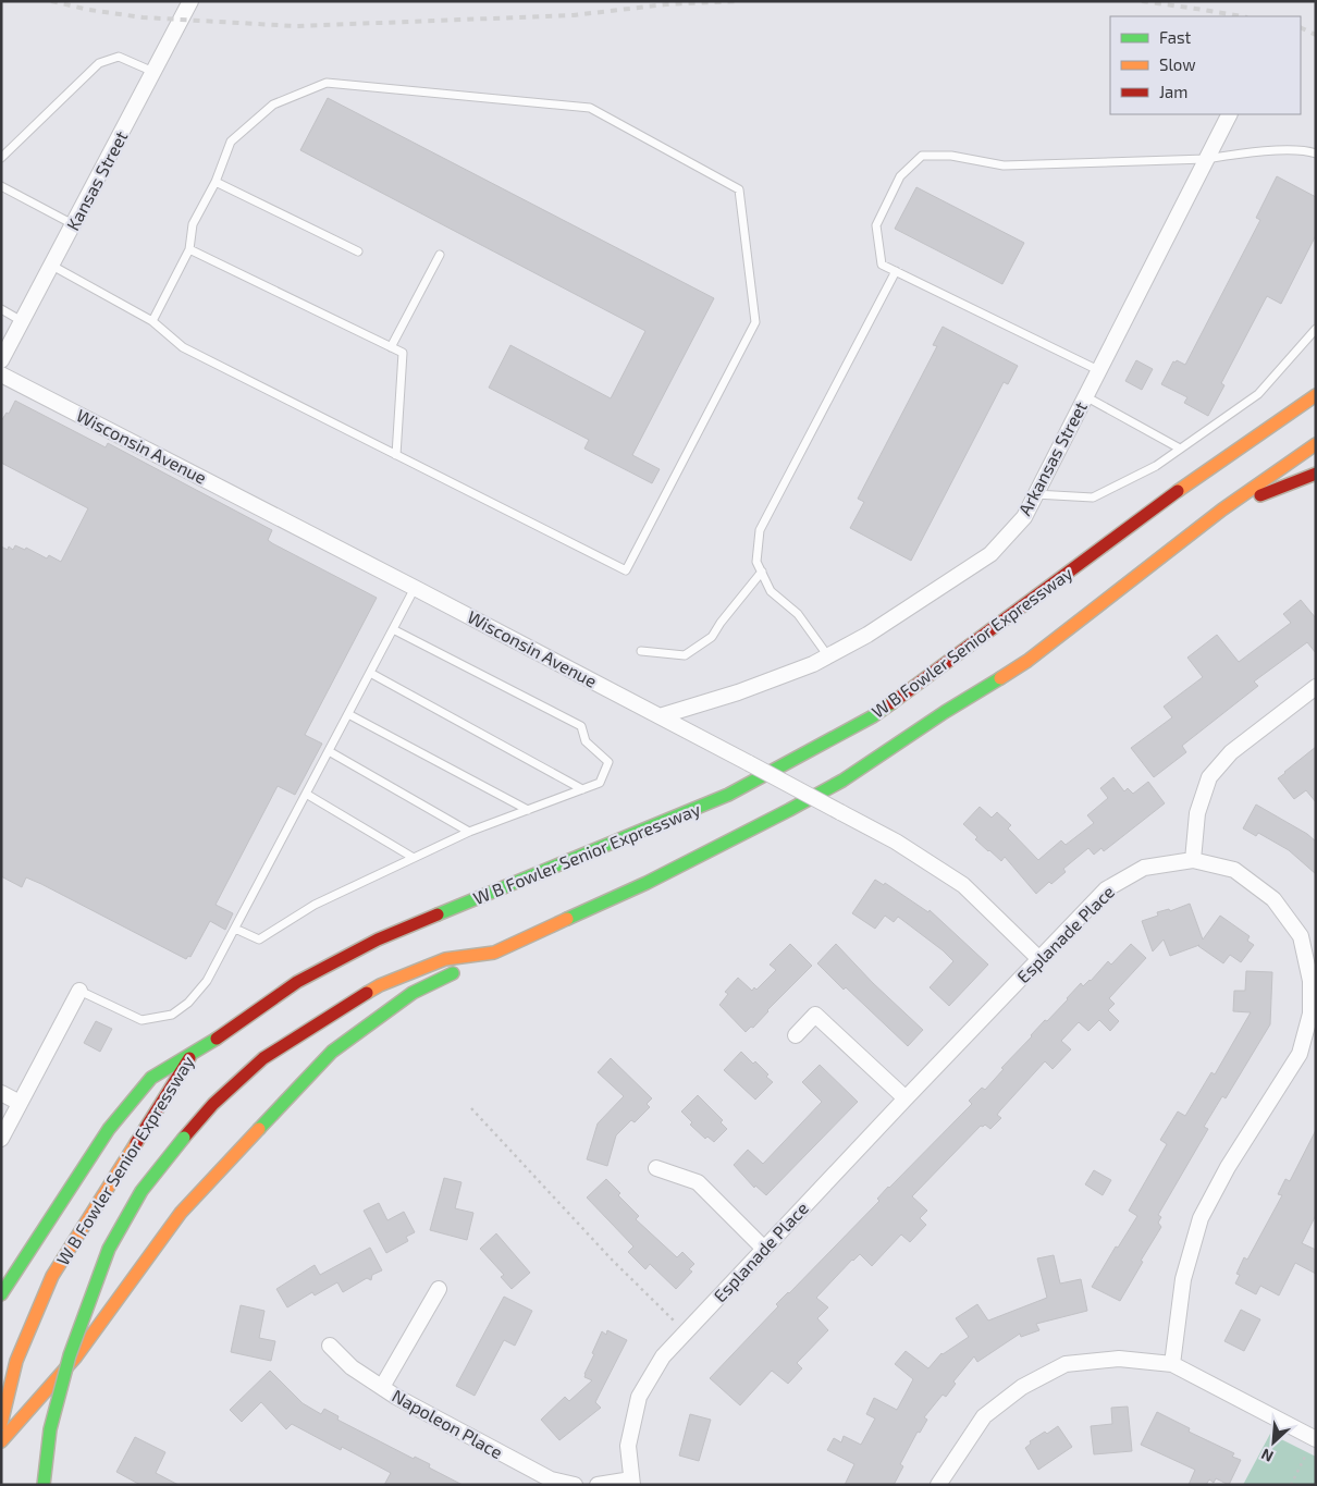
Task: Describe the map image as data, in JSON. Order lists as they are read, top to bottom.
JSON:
{
  "streets": {
    "highway": ["W B Fowler Senior Expressway"],
    "street": [
      "Kansas Street",
      "Wisconsin Avenue",
      "Arkansas Street",
      "Esplanade Place",
      "Napoleon Place"
    ]
  },
  "crossings": [
    ["Wisconsin Avenue", "Arkansas Street"],
    ["Wisconsin Avenue", "Esplanade Place"]
  ],
  "legend": ["Fast", "Slow", "Jam"],
  "north": "bottom left"
}
